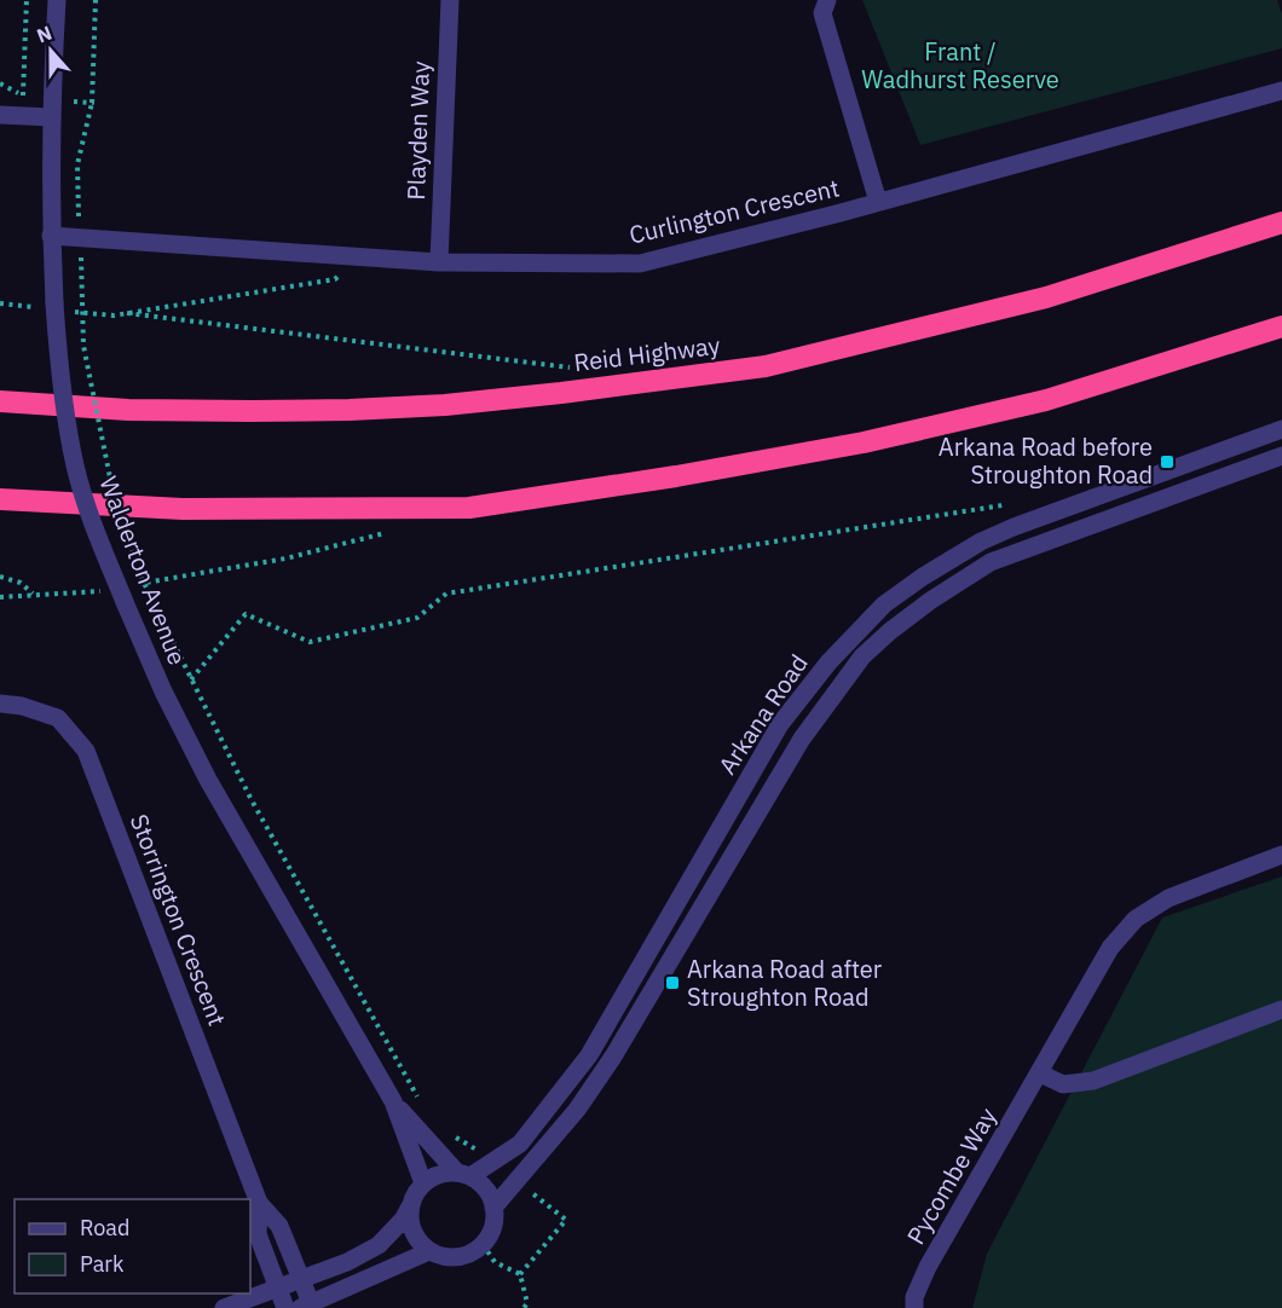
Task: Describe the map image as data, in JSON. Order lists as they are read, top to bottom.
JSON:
{
  "streets": {
    "highway": ["Reid Highway"],
    "street": [
      "Playden Way",
      "Curlington Crescent",
      "Walderton Avenue",
      "Arkana Road",
      "Storrington Crescent",
      "Pycombe Way"
    ]
  },
  "crossings": [
    ["Playden Way", "Curlington Crescent"],
    ["Curlington Crescent", "Walderton Avenue"],
    ["Walderton Avenue", "Arkana Road"]
  ],
  "parks": ["Frant / Wadhurst Reserve"],
  "places": {
    "transit": ["Arkana Road before Stroughton Road", "Arkana Road after Stroughton Road"]
  },
  "legend": ["Road", "Park"],
  "north": "top"
}
